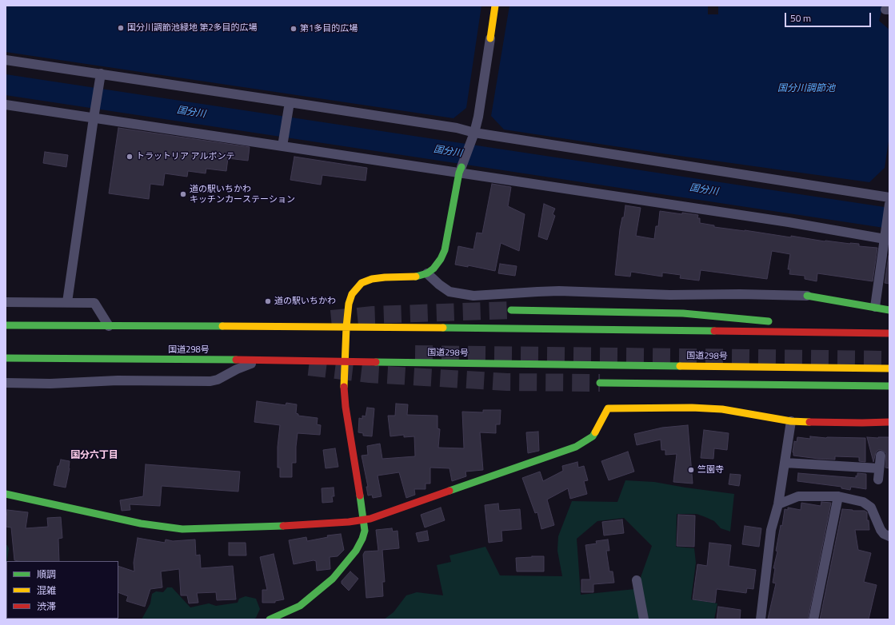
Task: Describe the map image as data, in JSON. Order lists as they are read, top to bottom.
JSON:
{
  "streets": {
    "main road": ["国道298号"]
  },
  "districts": ["国分六丁目"],
  "water": ["国分川調節池", "国分川"],
  "places": [
    "国分川調節池緑地 第2多目的広場",
    "第1多目的広場",
    "トラットリア アルポンテ",
    "道の駅いちかわ キッチンカーステーション",
    "道の駅いちかわ",
    "竺園寺"
  ],
  "legend": ["順調", "混雑", "渋滞"],
  "scale_bar": "50 m"
}
